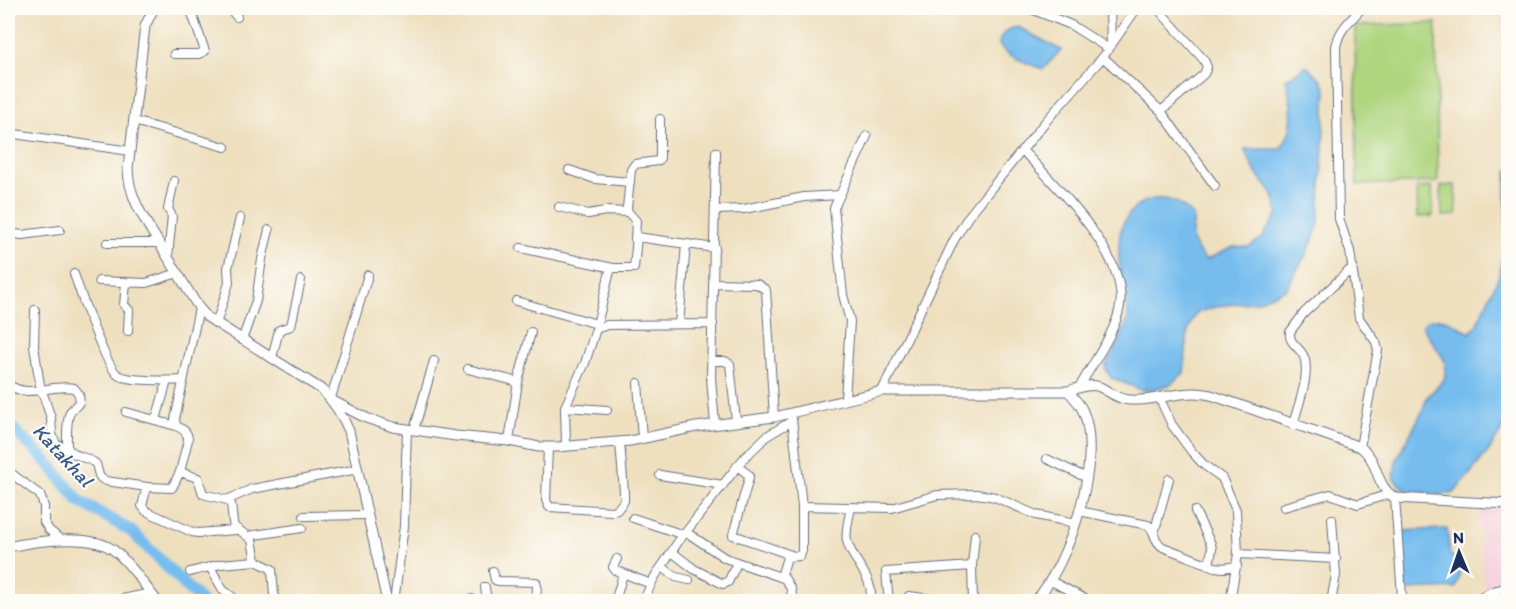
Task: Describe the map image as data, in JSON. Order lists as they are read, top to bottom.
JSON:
{
  "water": ["Katakhal"],
  "north": "top"
}
